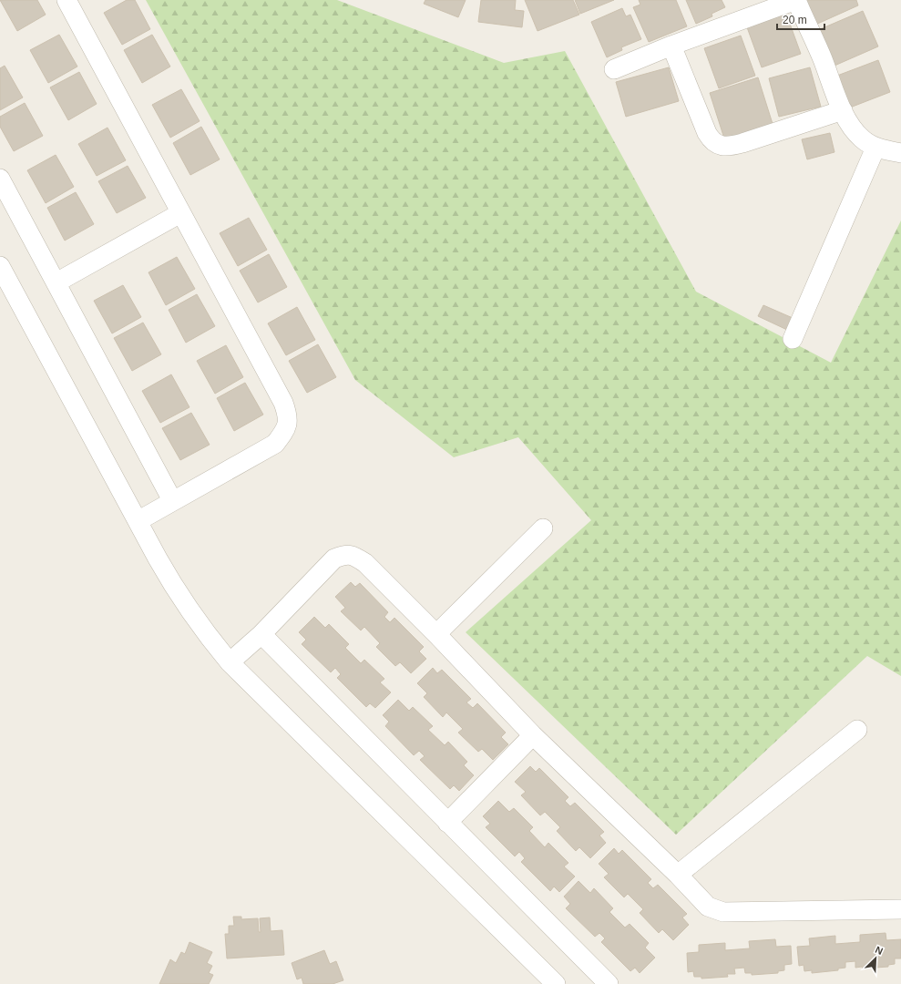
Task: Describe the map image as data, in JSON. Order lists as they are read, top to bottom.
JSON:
{
  "scale_bar": "20 m",
  "north": "top right"
}
